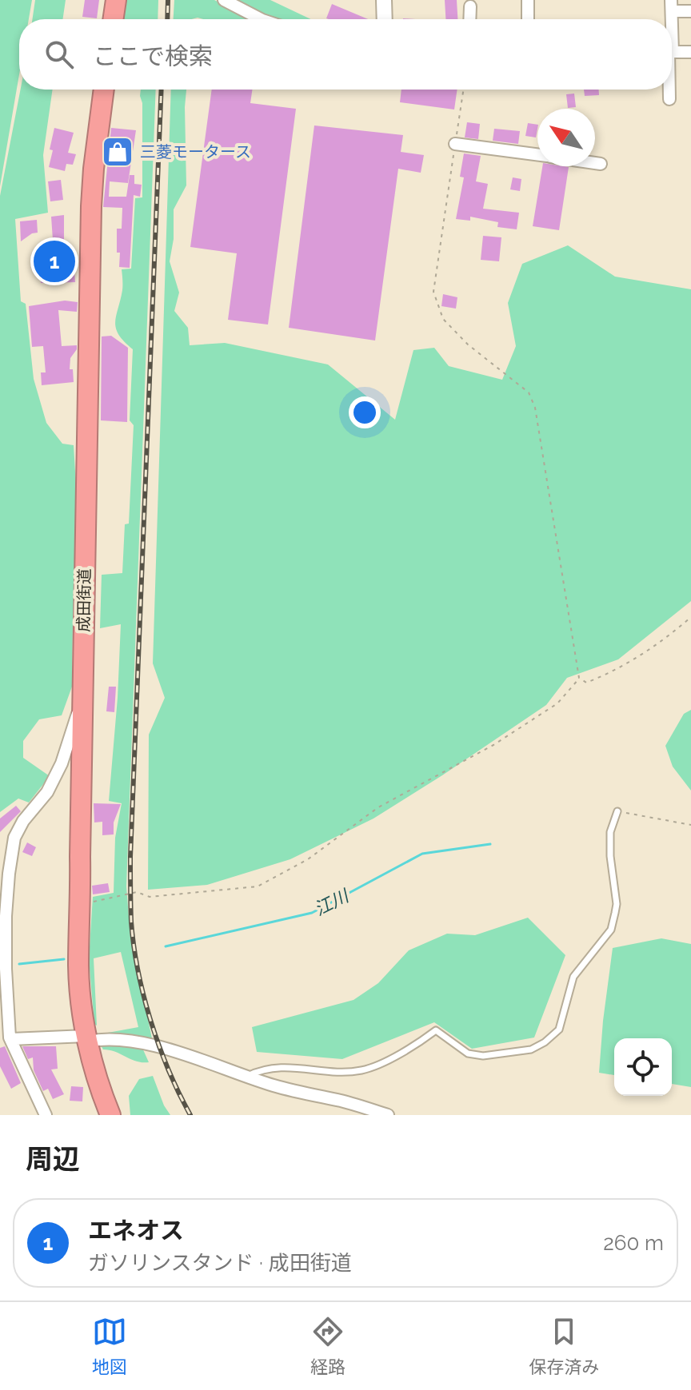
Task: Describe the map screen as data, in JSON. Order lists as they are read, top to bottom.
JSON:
{
  "streets": {
    "highway": ["成田街道"]
  },
  "water": ["江川"],
  "places": {
    "shop": ["三菱モータース"]
  },
  "north": "top left",
  "page": {
    "search": "ここで検索",
    "pins": "1",
    "heading": "周辺",
    "list": [
      {
        "mark": "1",
        "name": "エネオス",
        "note": "ガソリンスタンド · 成田街道",
        "value": "260 m"
      }
    ],
    "nav": ["地図", "経路", "保存済み"]
  }
}
